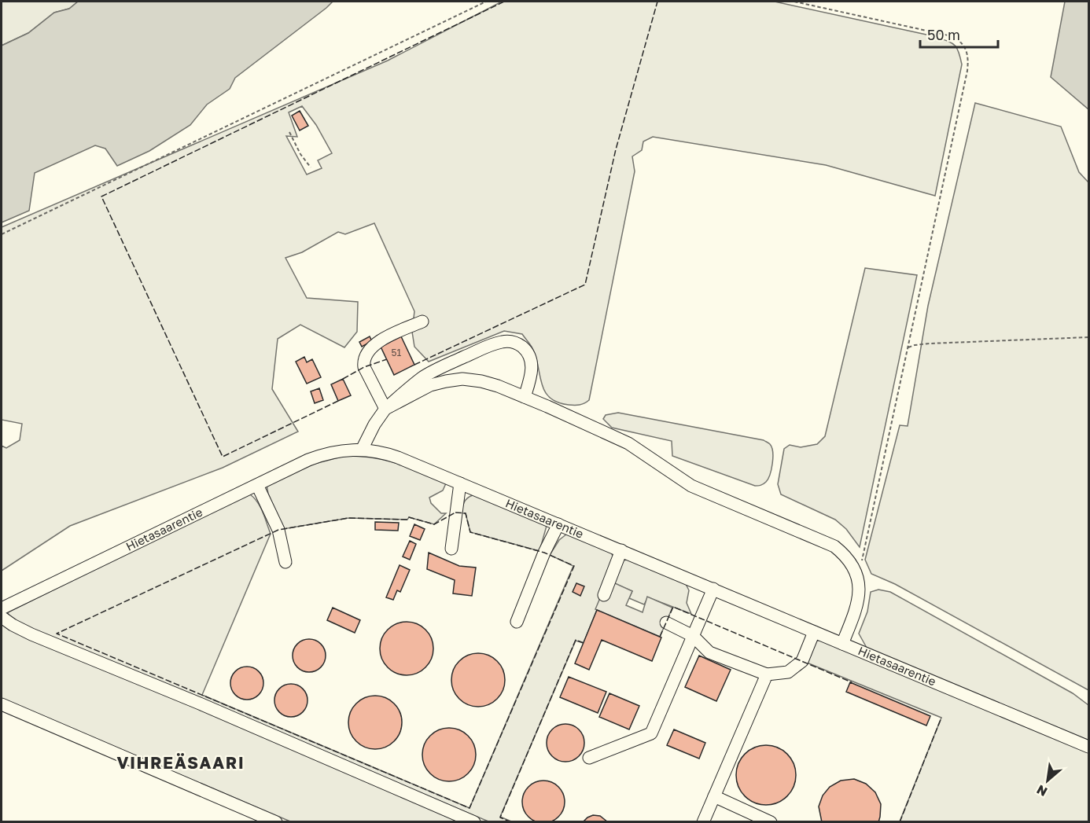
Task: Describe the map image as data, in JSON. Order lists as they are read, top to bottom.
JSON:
{
  "streets": {
    "street": ["Hietasaarentie"]
  },
  "districts": ["VIHREÄSAARI"],
  "house_numbers": ["51"],
  "scale_bar": "50 m",
  "north": "bottom left"
}
